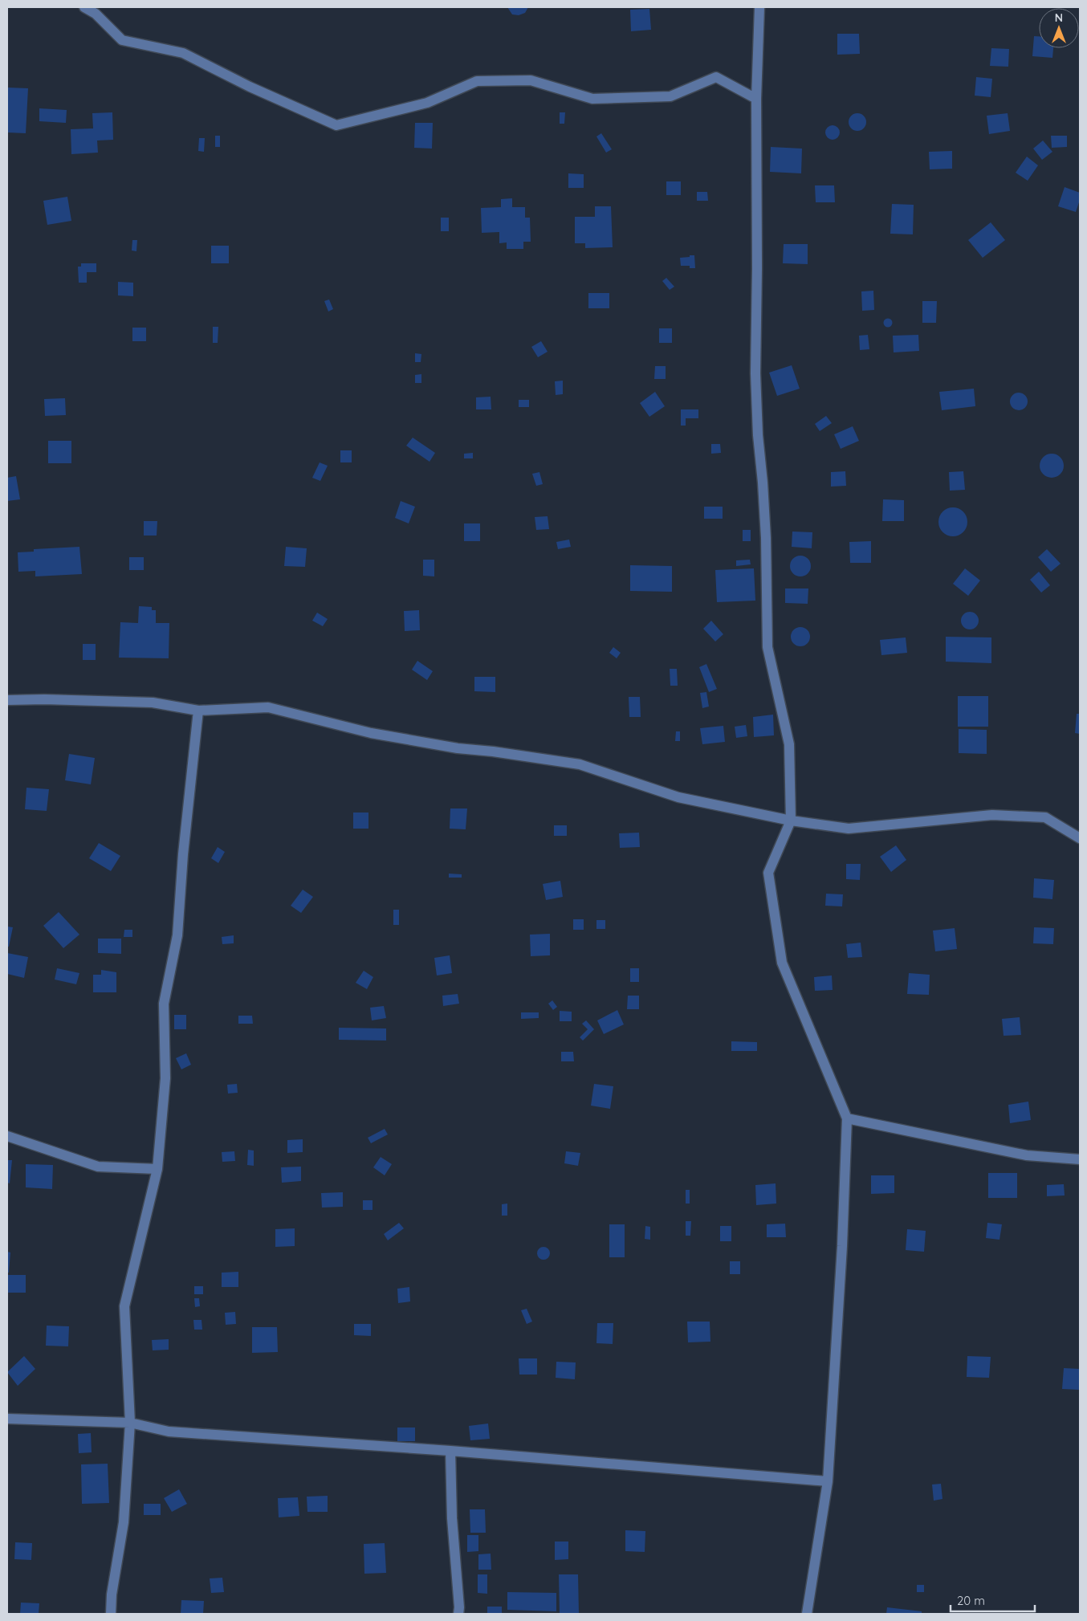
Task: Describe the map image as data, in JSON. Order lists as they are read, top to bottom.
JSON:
{
  "scale_bar": "20 m",
  "north": "top"
}
